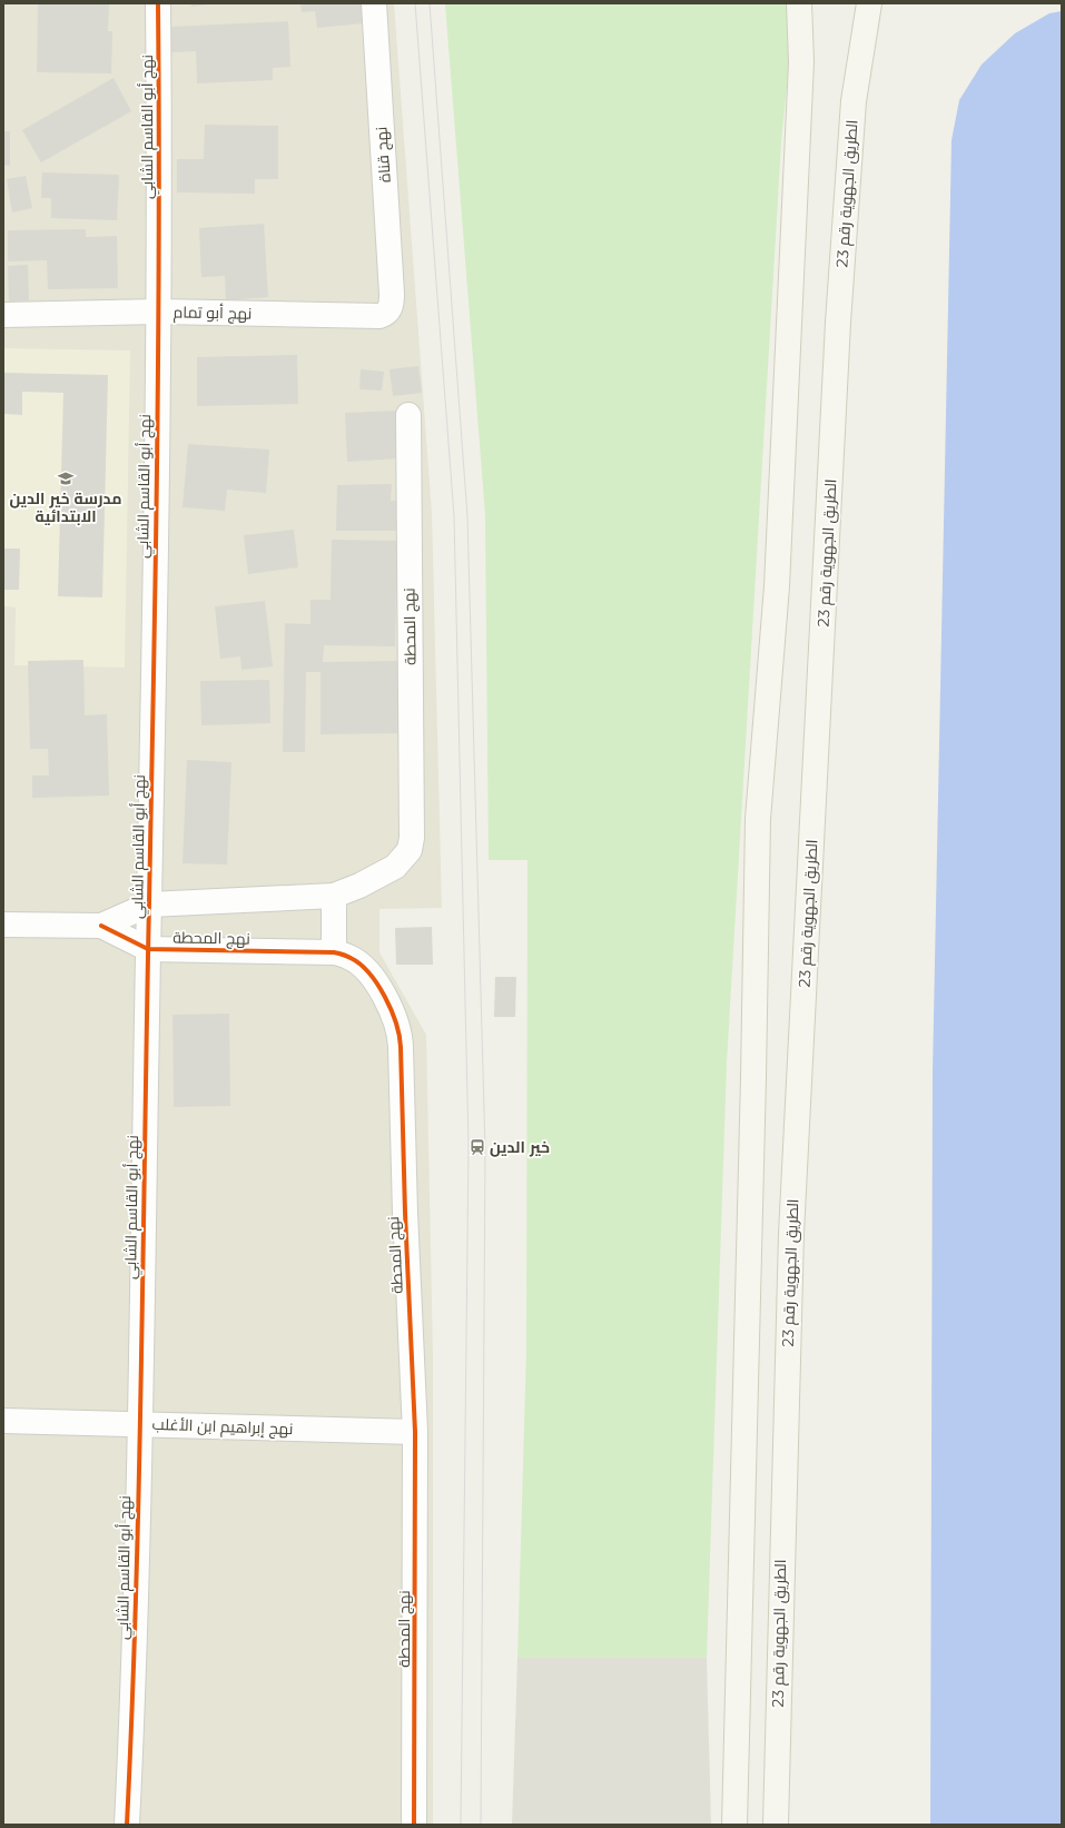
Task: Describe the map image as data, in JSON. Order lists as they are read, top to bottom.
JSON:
{
  "streets": {
    "main road": ["الطريق الجهوية رقم 23"],
    "street": [
      "نهج أبو القاسم الشابي",
      "نهج قناة",
      "نهج أبو تمام",
      "نهج المحطة",
      "نهج إبراهيم ابن الأغلب"
    ]
  },
  "crossings": [
    ["نهج أبو القاسم الشابي", "نهج أبو تمام"],
    ["نهج أبو القاسم الشابي", "نهج المحطة"],
    ["نهج أبو القاسم الشابي", "نهج إبراهيم ابن الأغلب"],
    ["نهج قناة", "نهج أبو تمام"],
    ["نهج المحطة", "نهج إبراهيم ابن الأغلب"]
  ],
  "places": {
    "school or university": ["مدرسة خير الدين الابتدائية"],
    "station": ["خير الدين"]
  }
}
